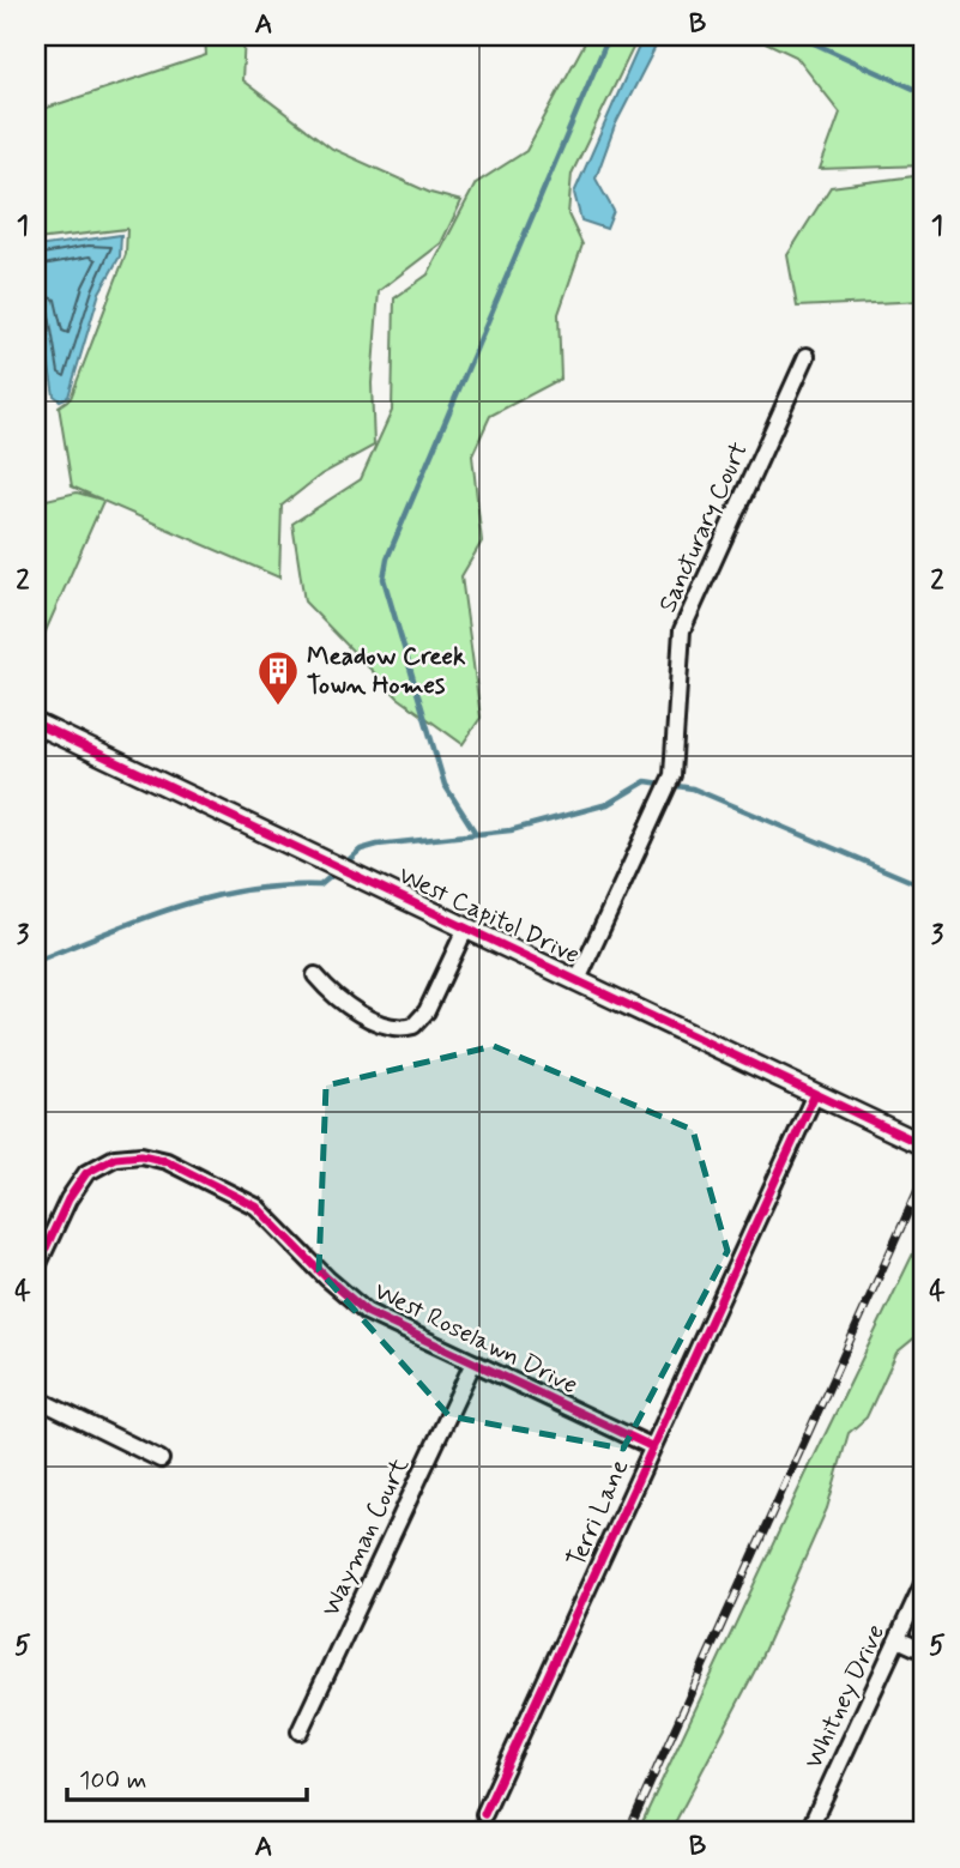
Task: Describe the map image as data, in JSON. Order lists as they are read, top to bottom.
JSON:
{
  "streets": {
    "street": [
      "Sancturary Court",
      "West Capitol Drive",
      "West Roselawn Drive",
      "Terri Lane",
      "Wayman Court",
      "Whitney Drive"
    ]
  },
  "crossings": [
    ["Sancturary Court", "West Capitol Drive"],
    ["West Capitol Drive", "Terri Lane"],
    ["West Roselawn Drive", "Terri Lane"],
    ["West Roselawn Drive", "Wayman Court"]
  ],
  "places": {
    "building": ["Meadow Creek Town Homes"]
  },
  "scale_bar": "100 m",
  "grid": {
    "columns": ["A", "B"],
    "rows": [
      "1",
      "2",
      "3",
      "4",
      "5"
    ]
  }
}
